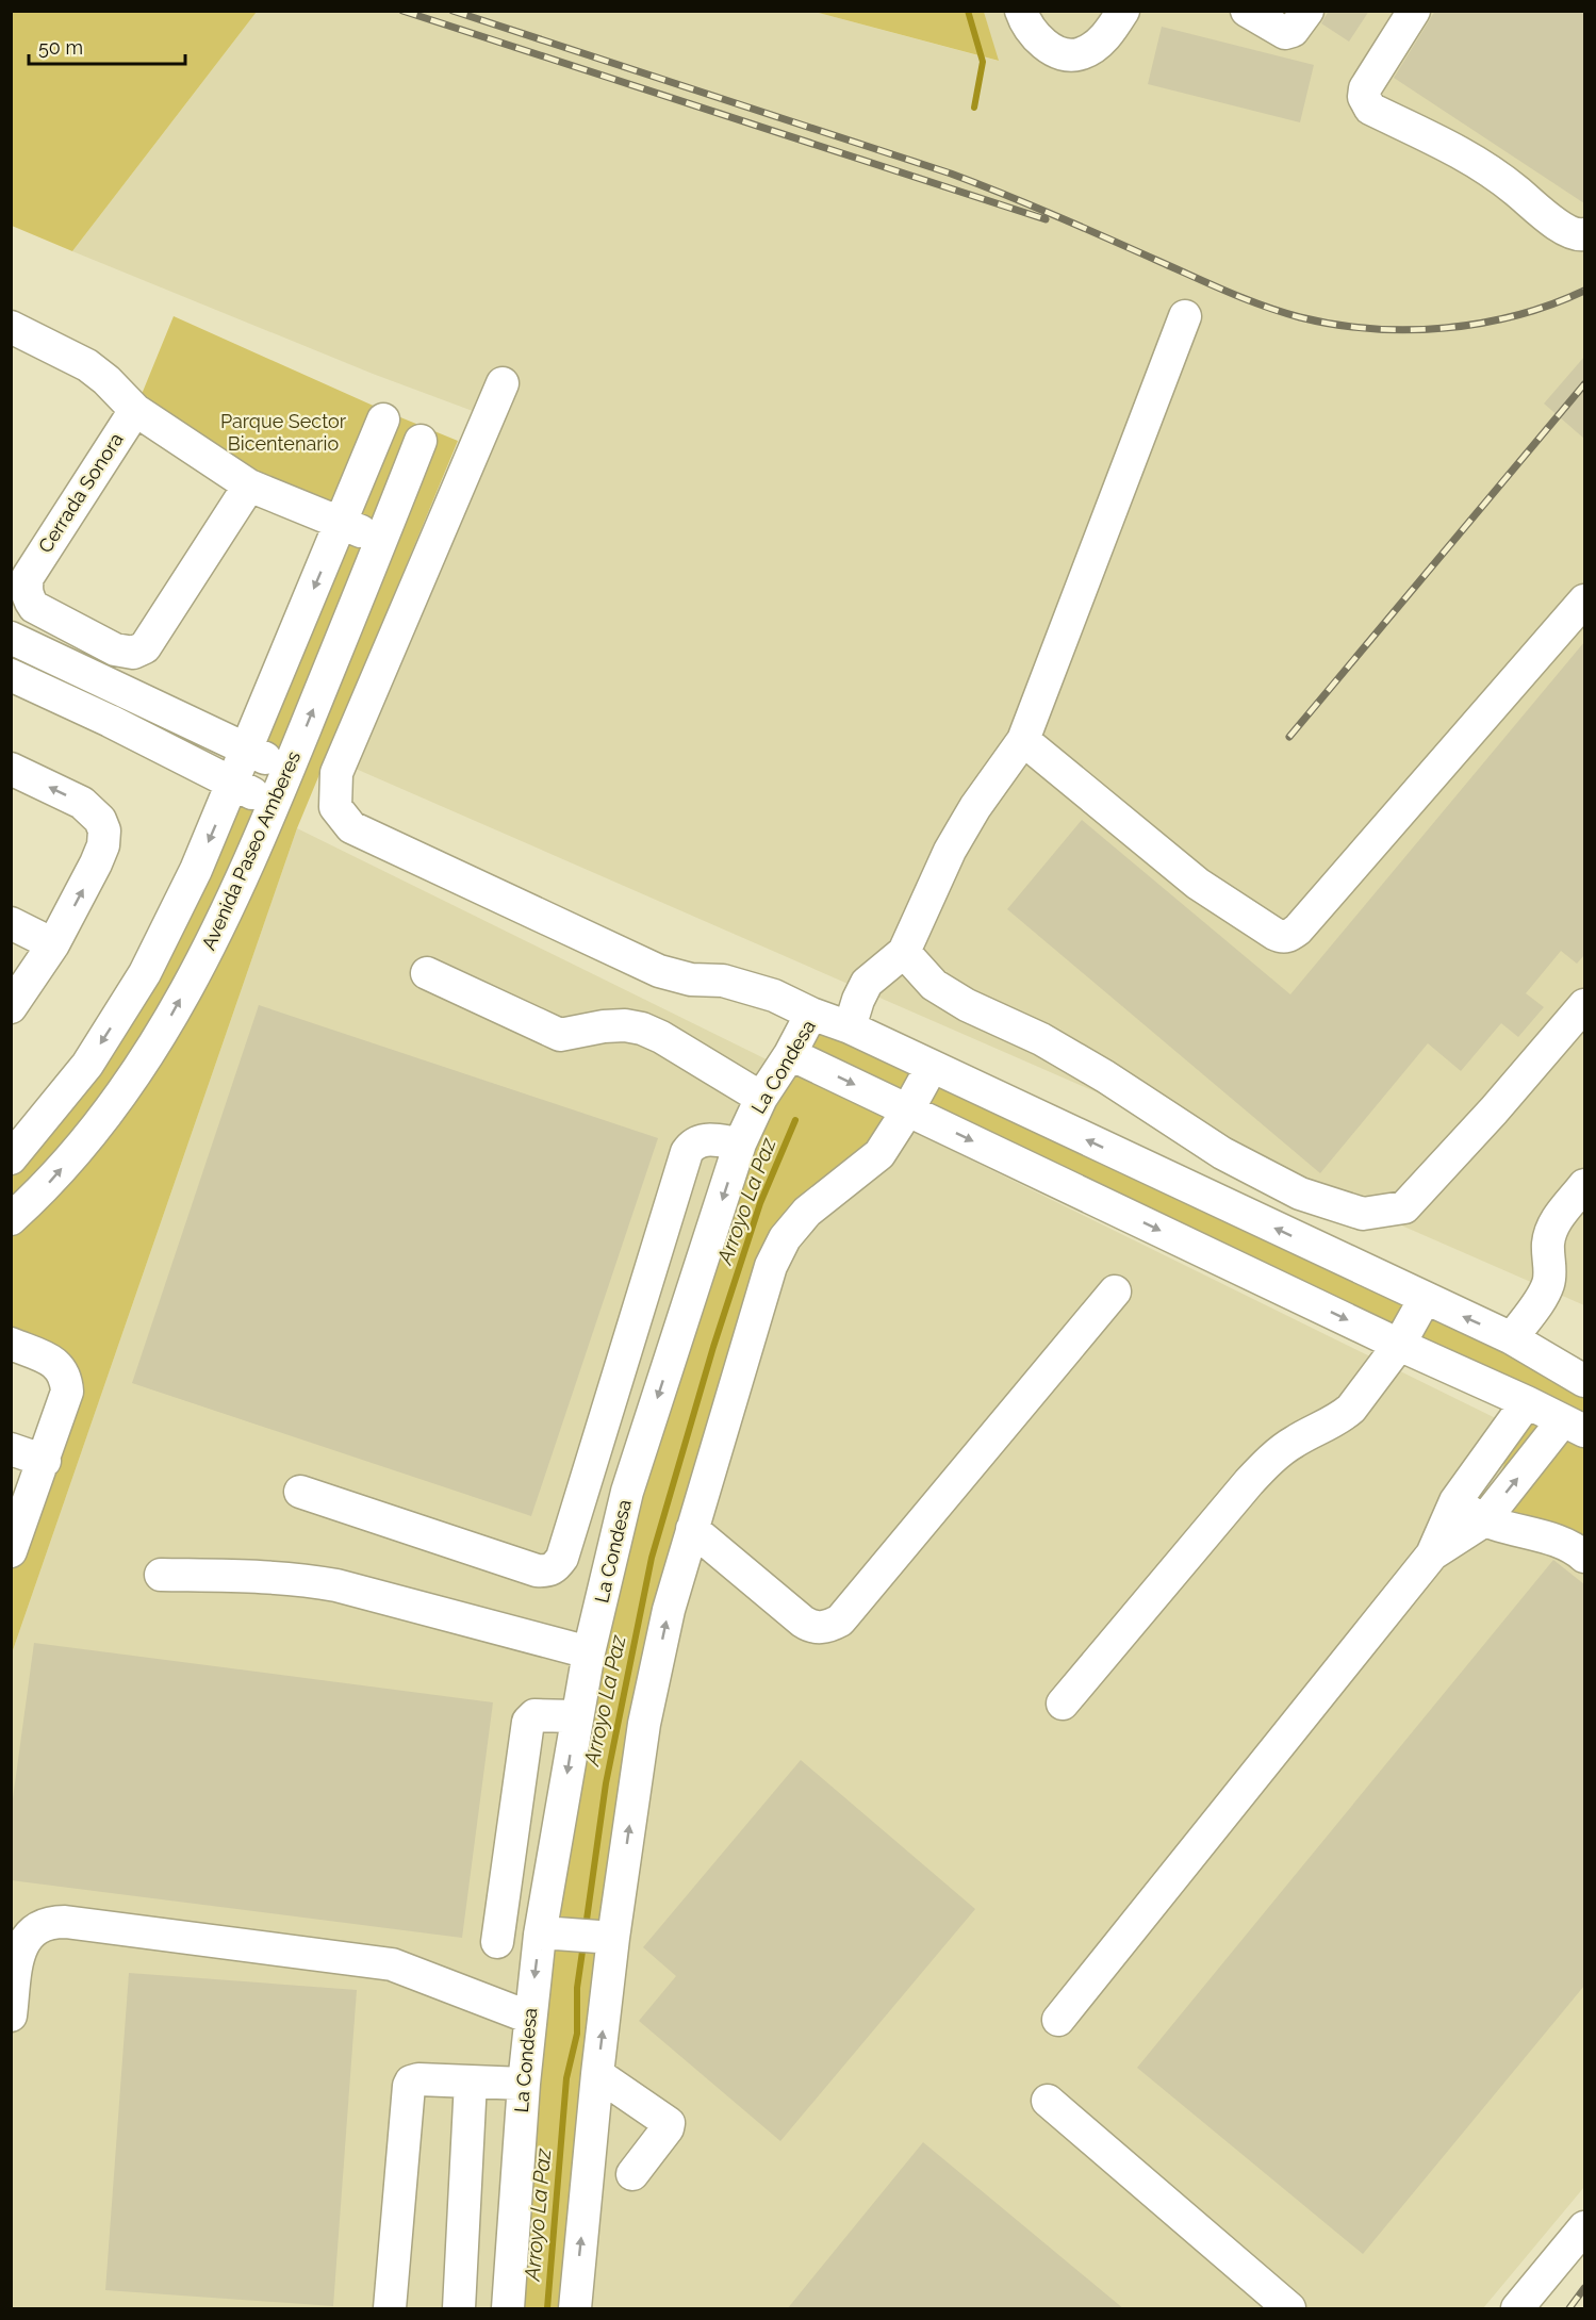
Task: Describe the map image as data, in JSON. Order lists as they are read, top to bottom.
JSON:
{
  "streets": {
    "street": ["Cerrada Sonora", "Avenida Paseo Amberes", "La Condesa"]
  },
  "water": ["Arroyo La Paz"],
  "parks": ["Parque Sector Bicentenario"],
  "scale_bar": "50 m"
}
